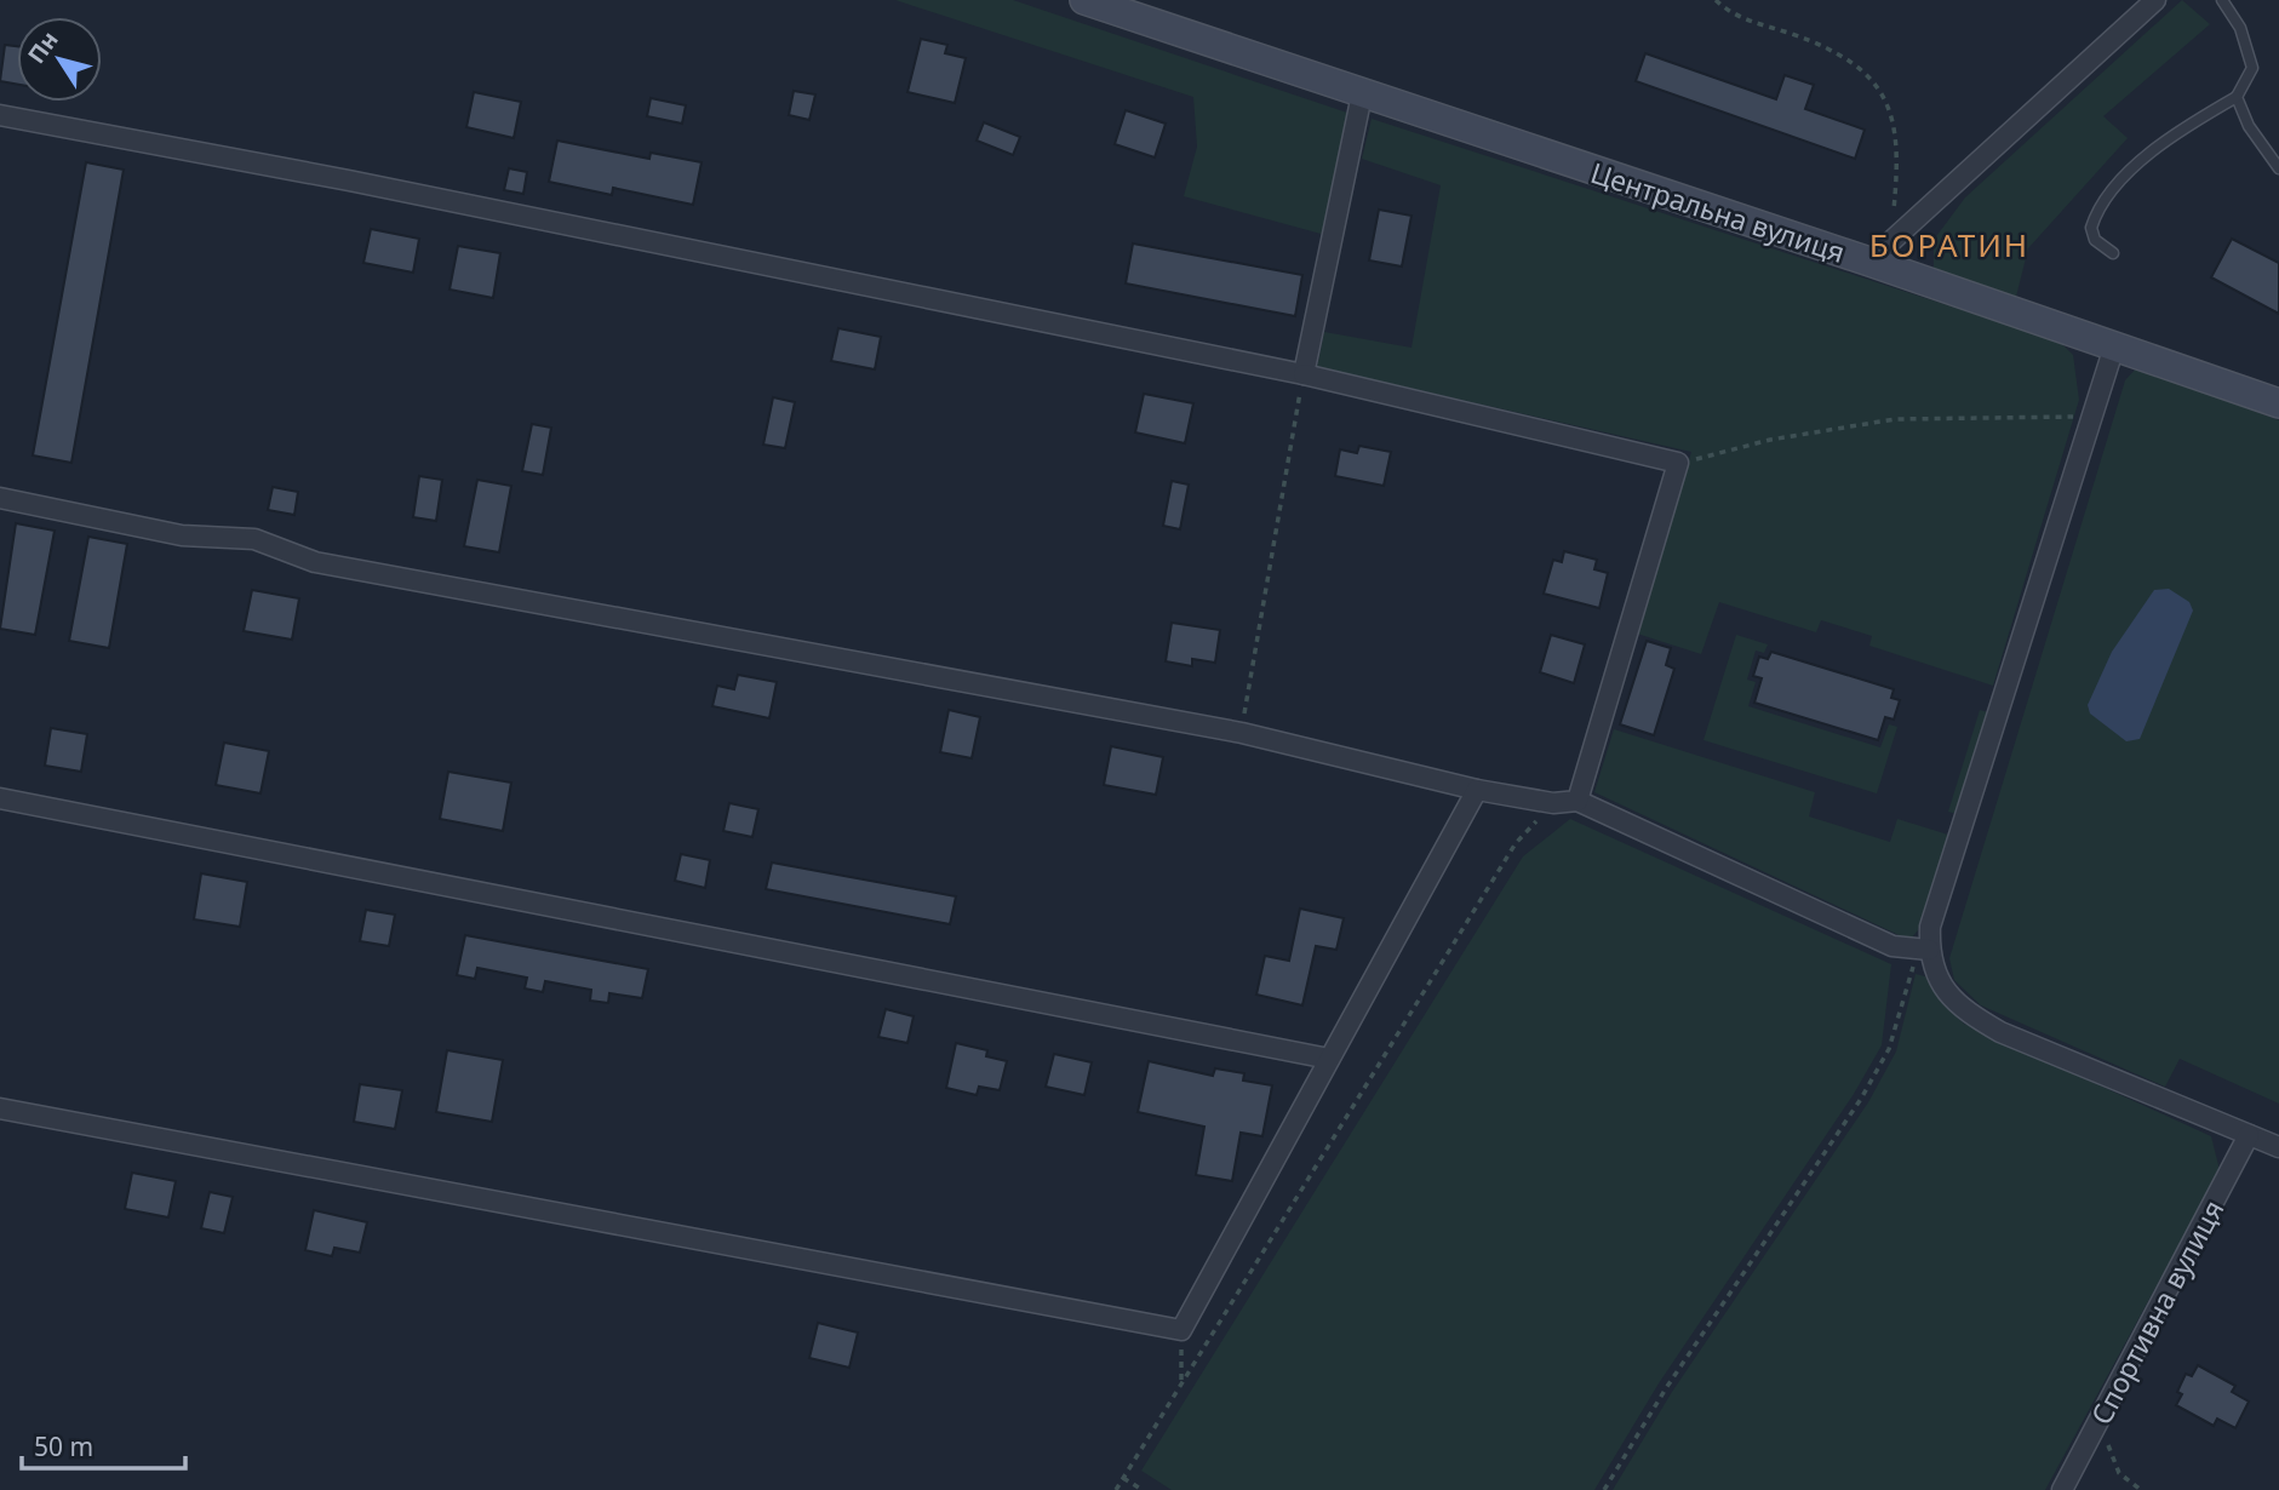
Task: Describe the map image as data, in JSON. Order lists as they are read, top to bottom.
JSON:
{
  "streets": {
    "street": ["Центральна вулиця", "Спортивна вулиця"]
  },
  "districts": ["БОРАТИН"],
  "scale_bar": "50 m",
  "north": "top left"
}
